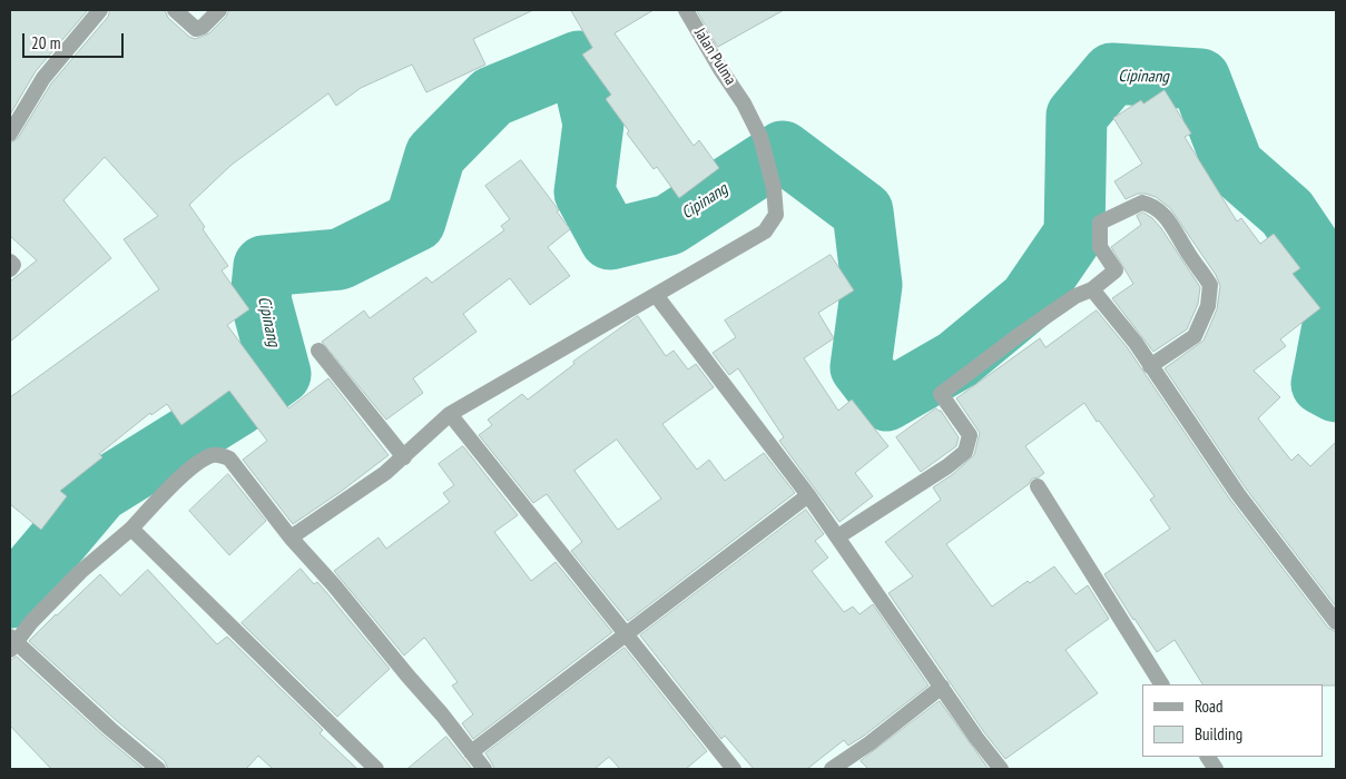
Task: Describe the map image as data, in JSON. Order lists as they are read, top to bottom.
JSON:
{
  "streets": {
    "street": ["Jalan Pulma"]
  },
  "water": ["Cipinang"],
  "legend": ["Road", "Building"],
  "scale_bar": "20 m"
}
